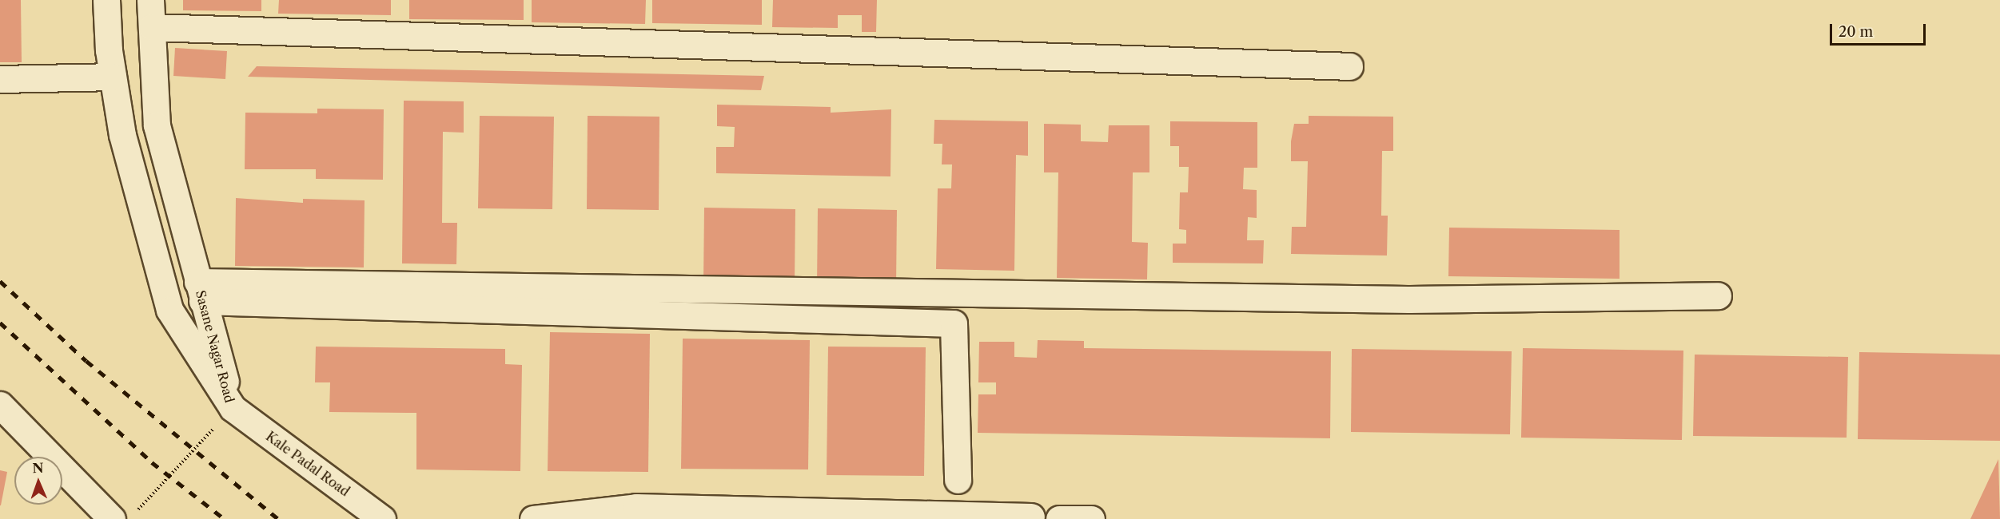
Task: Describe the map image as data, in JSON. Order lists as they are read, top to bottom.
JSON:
{
  "streets": {
    "street": ["Sasane Nagar Road", "Kale Padal Road"]
  },
  "crossings": [
    ["Sasane Nagar Road", "Kale Padal Road"]
  ],
  "scale_bar": "20 m",
  "north": "top"
}
